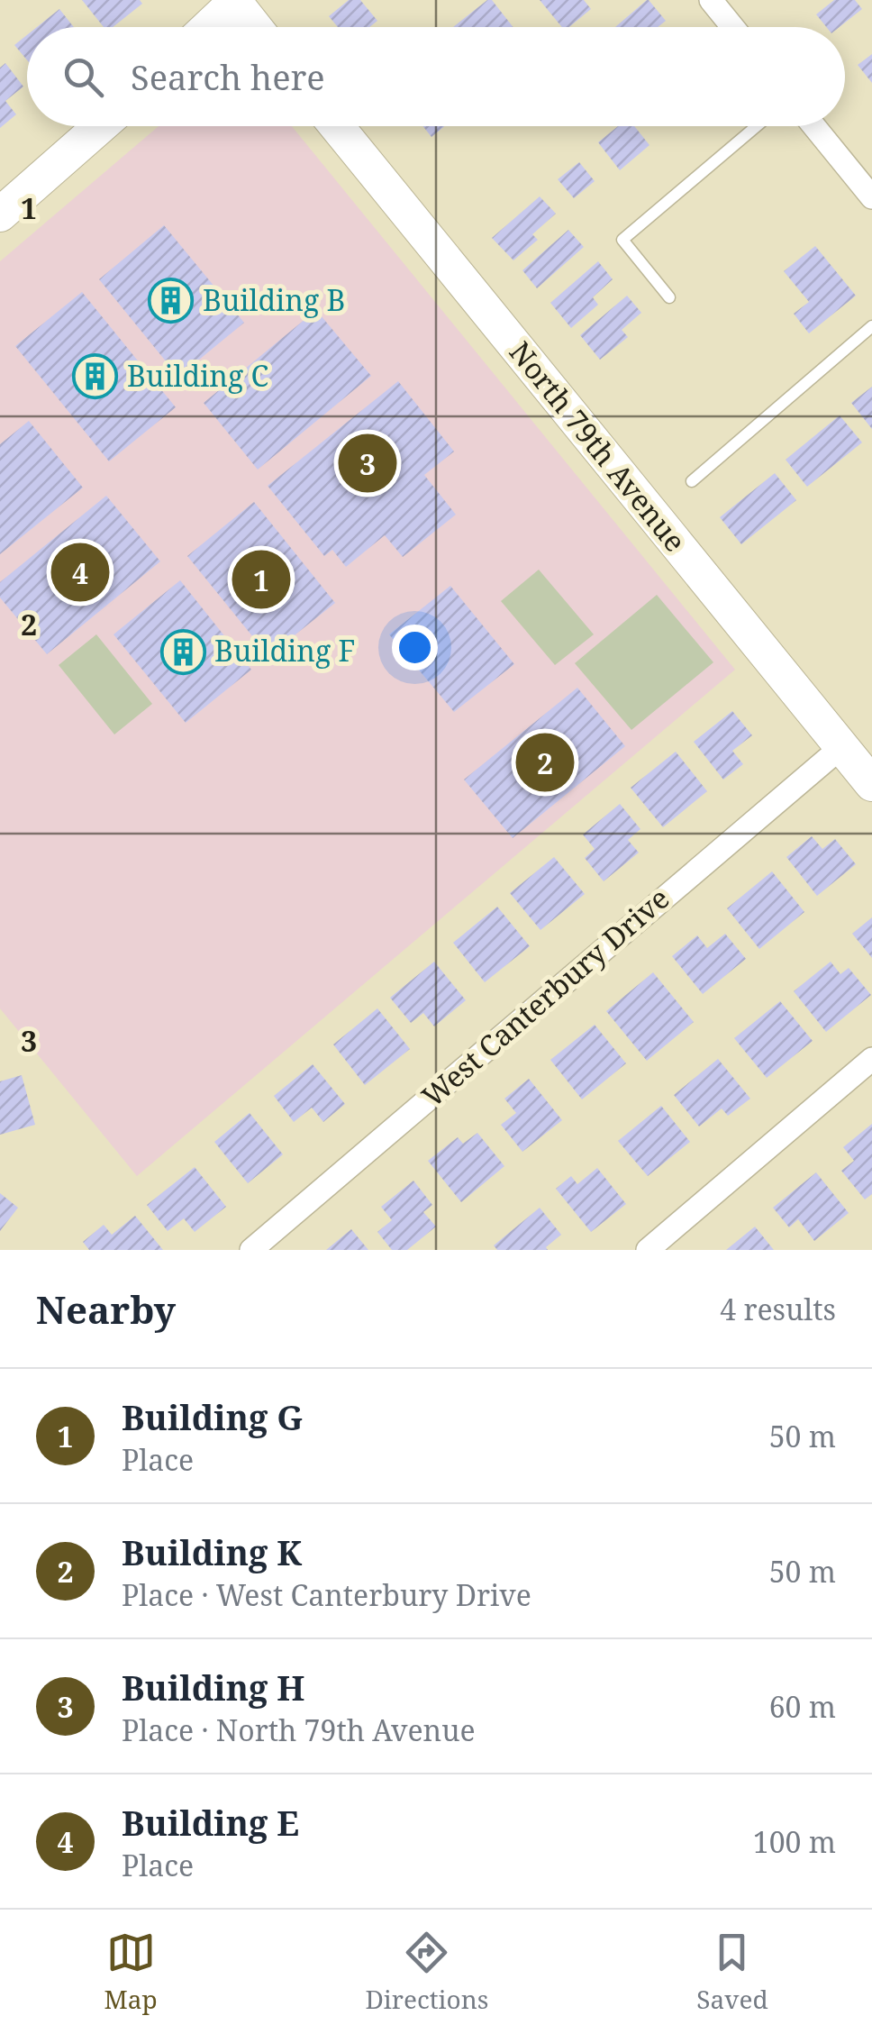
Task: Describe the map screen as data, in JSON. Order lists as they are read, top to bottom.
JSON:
{
  "streets": {
    "street": ["North 79th Avenue", "West Canterbury Drive"]
  },
  "crossings": [
    ["North 79th Avenue", "West Canterbury Drive"]
  ],
  "places": {
    "building": ["Building B", "Building C", "Building F"]
  },
  "page": {
    "search": "Search here",
    "pins": [
      "3",
      "4",
      "1",
      "2"
    ],
    "heading": ["Nearby", "4 results"],
    "list": [
      {
        "mark": "1",
        "name": "Building G",
        "note": "Place",
        "value": "50 m"
      },
      {
        "mark": "2",
        "name": "Building K",
        "note": "Place · West Canterbury Drive",
        "value": "50 m"
      },
      {
        "mark": "3",
        "name": "Building H",
        "note": "Place · North 79th Avenue",
        "value": "60 m"
      },
      {
        "mark": "4",
        "name": "Building E",
        "note": "Place",
        "value": "100 m"
      }
    ],
    "nav": ["Map", "Directions", "Saved"]
  },
  "grid": {
    "rows": ["1", "2", "3"]
  }
}
